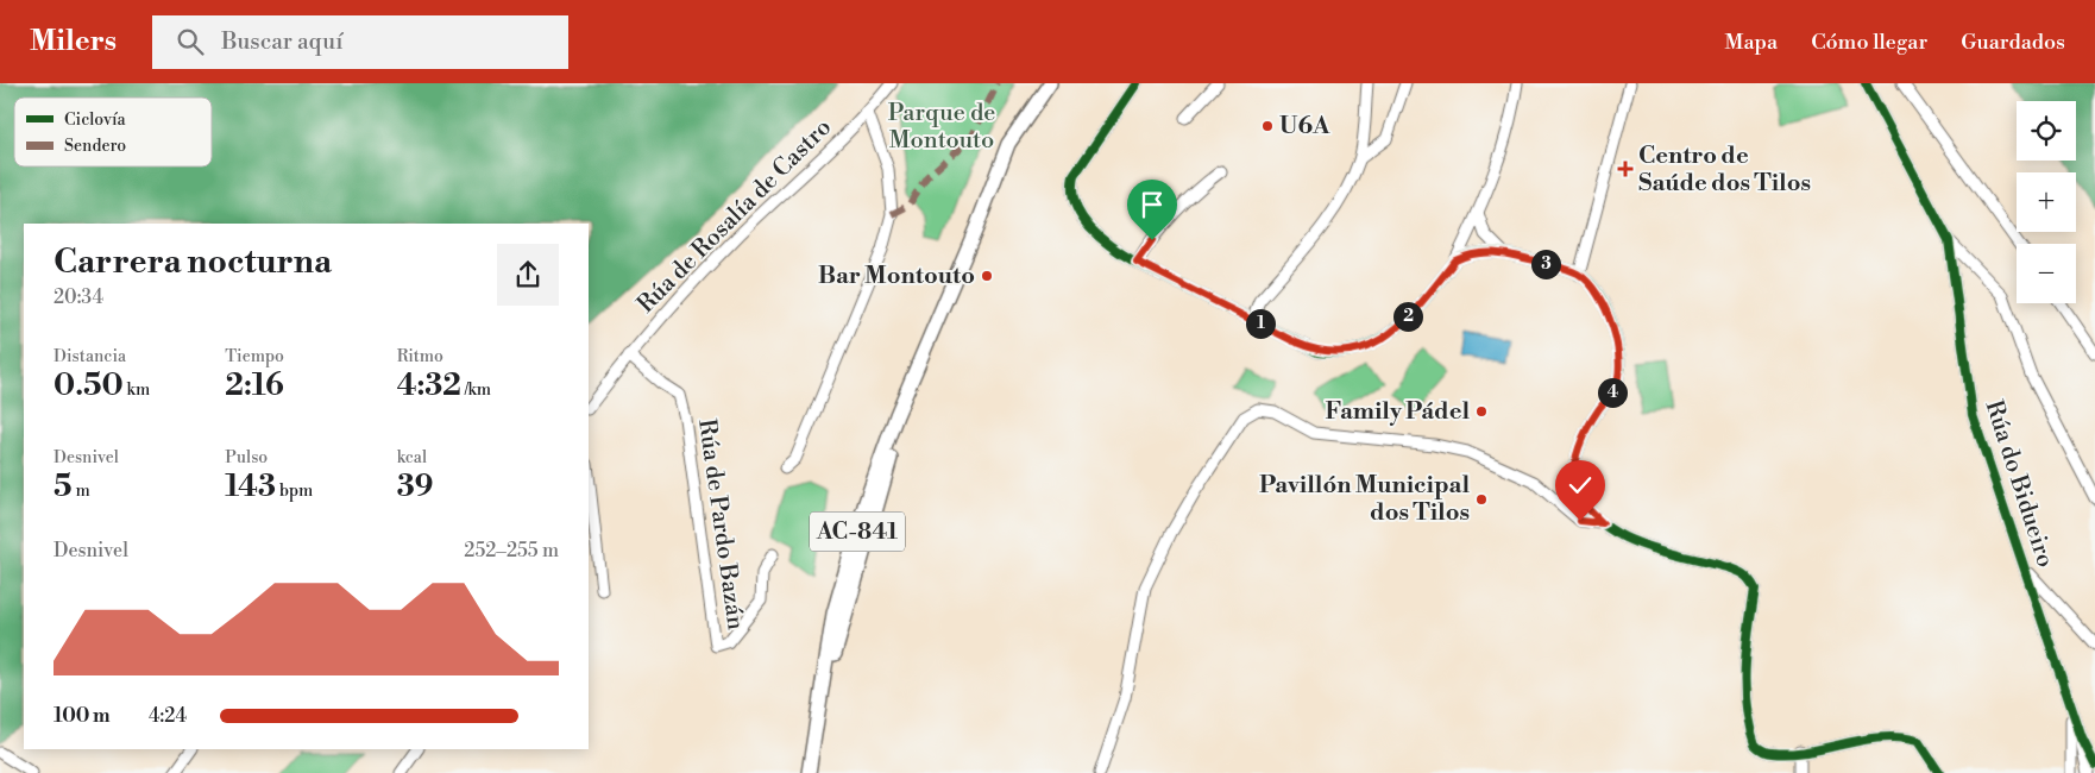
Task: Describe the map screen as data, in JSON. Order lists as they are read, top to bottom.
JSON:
{
  "streets": {
    "main road": ["AC-841"],
    "street": ["Rúa de Rosalía de Castro", "Rúa do Bidueiro", "Rúa de Pardo Bazán"]
  },
  "crossings": [
    ["Rúa de Rosalía de Castro", "Rúa de Pardo Bazán"]
  ],
  "parks": ["Parque de Montouto"],
  "places": {
    "other": [
      "U6A",
      "Bar Montouto",
      "Family Pádel",
      "Pavillón Municipal dos Tilos"
    ],
    "health": ["Centro de Saúde dos Tilos"]
  },
  "legend": ["Ciclovía", "Sendero"],
  "page": {
    "header": "Milers",
    "search": "Buscar aquí",
    "nav": ["Mapa", "Cómo llegar", "Guardados"],
    "map_buttons": ["+", "−"],
    "heading": ["Carrera nocturna", "20:34"],
    "pins": [
      "3",
      "2",
      "1",
      "4"
    ],
    "stats": [
      ["Distancia", "0.50 km"],
      ["Tiempo", "2:16"],
      ["Ritmo", "4:32 /km"],
      ["Desnivel", "5 m"],
      ["Pulso", "143 bpm"],
      ["kcal", "39"]
    ],
    "chart": ["Desnivel", "252–255 m"],
    "list": [
      {
        "name": "100 m",
        "note": "4:24"
      }
    ]
  }
}
